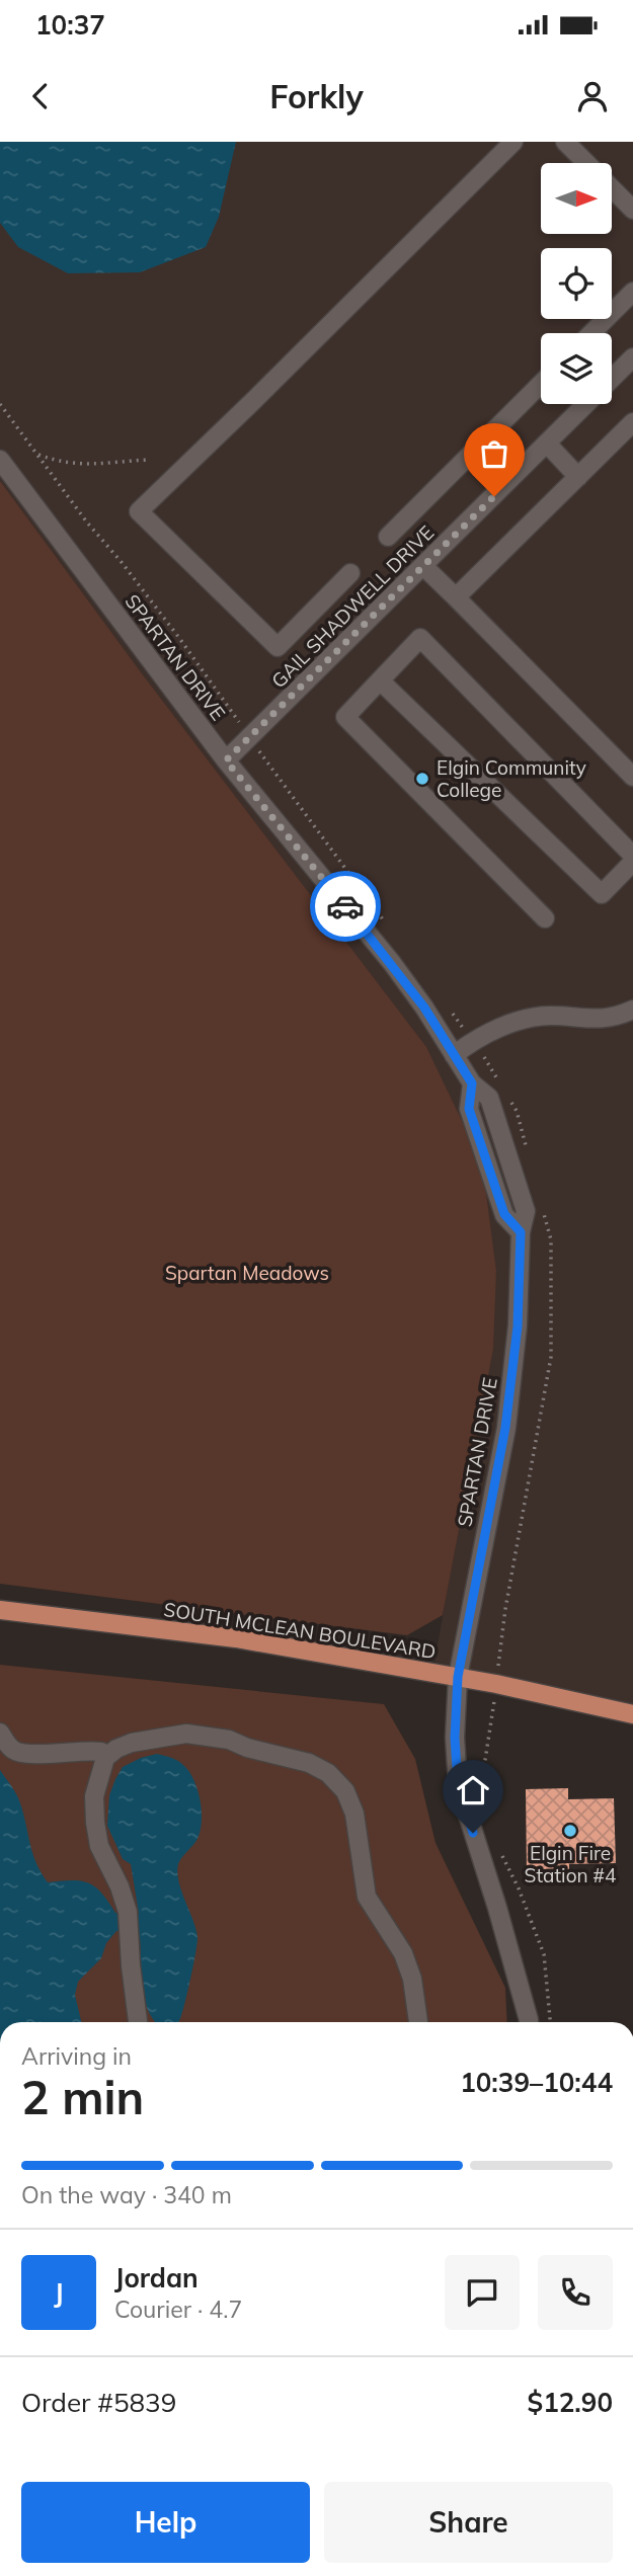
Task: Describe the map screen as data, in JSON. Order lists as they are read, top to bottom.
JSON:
{
  "streets": {
    "main road": ["SOUTH MCLEAN BOULEVARD"],
    "street": ["GAIL SHADWELL DRIVE", "SPARTAN DRIVE"]
  },
  "crossings": [
    ["GAIL SHADWELL DRIVE", "SPARTAN DRIVE"],
    ["SPARTAN DRIVE", "SOUTH MCLEAN BOULEVARD"]
  ],
  "parks": ["Spartan Meadows"],
  "places": ["Elgin Community College", "Elgin Fire Station #4"],
  "north": "right",
  "page": {
    "status": "10:37",
    "header": "Forkly",
    "heading": ["2 min", "Arriving in", "10:39–10:44"],
    "panel": [
      "Jordan",
      "Courier · 4.7",
      "Order #5839",
      "$12.90"
    ],
    "bar": "On the way · 340 m",
    "round": "J",
    "buttons": ["Help", "Share"]
  }
}
